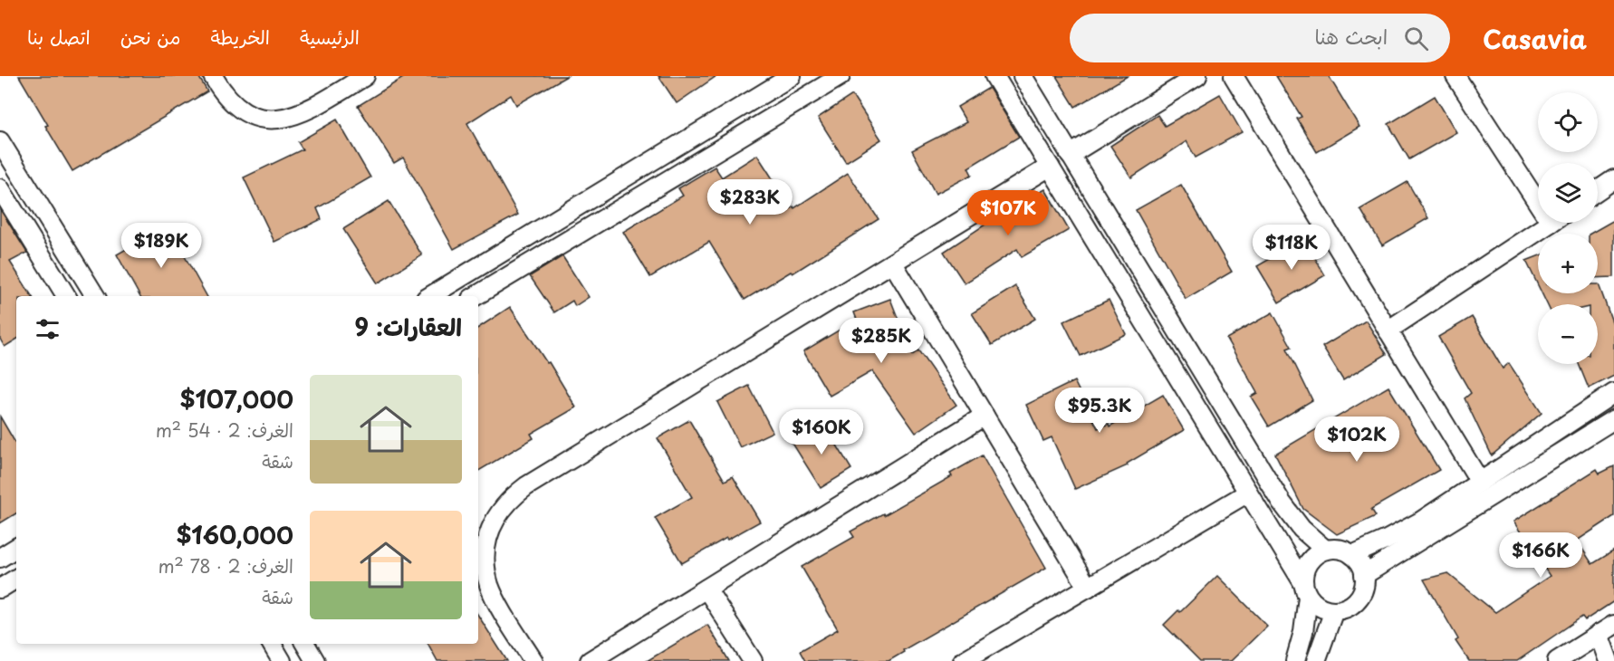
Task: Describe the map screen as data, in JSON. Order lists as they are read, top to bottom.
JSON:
{
  "page": {
    "header": "Casavia",
    "search": "ابحث هنا",
    "nav": [
      "الرئيسية",
      "الخريطة",
      "من نحن",
      "اتصل بنا"
    ],
    "map_buttons": ["+", "−"],
    "price": [
      "$283K",
      "$107K",
      "$189K",
      "$118K",
      "$285K",
      "$95.3K",
      "$160K",
      "$102K",
      "$166K"
    ],
    "heading": "العقارات: 9",
    "list": [
      {
        "name": "$107,000",
        "note": "الغرف: 2 · 54 m² · شقة"
      },
      {
        "name": "$160,000",
        "note": "الغرف: 2 · 78 m² · شقة"
      }
    ]
  }
}
